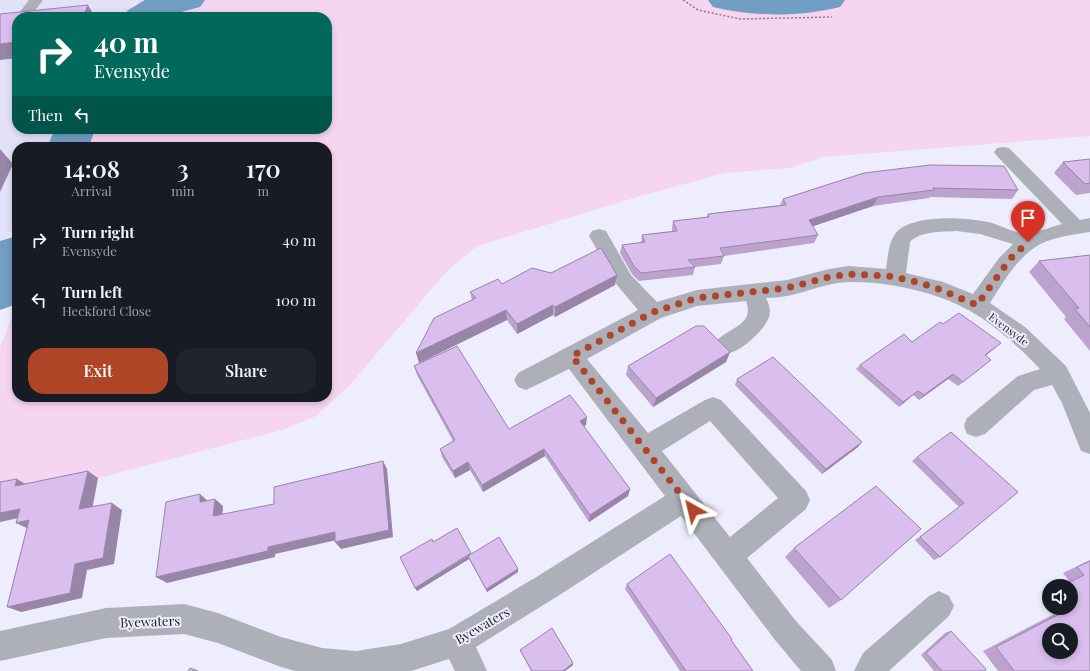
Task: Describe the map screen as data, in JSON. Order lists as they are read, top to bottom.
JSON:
{
  "streets": {
    "street": ["Evensyde", "Byewaters"]
  },
  "page": {
    "turn": ["40 m", "Evensyde"],
    "then": "Then",
    "eta": [
      "14:08",
      "Arrival",
      "3",
      "min",
      "170",
      "m"
    ],
    "list": [
      {
        "name": "Turn right",
        "note": "Evensyde",
        "value": "40 m"
      },
      {
        "name": "Turn left",
        "note": "Heckford Close",
        "value": "100 m"
      }
    ],
    "buttons": ["Exit", "Share"]
  }
}
